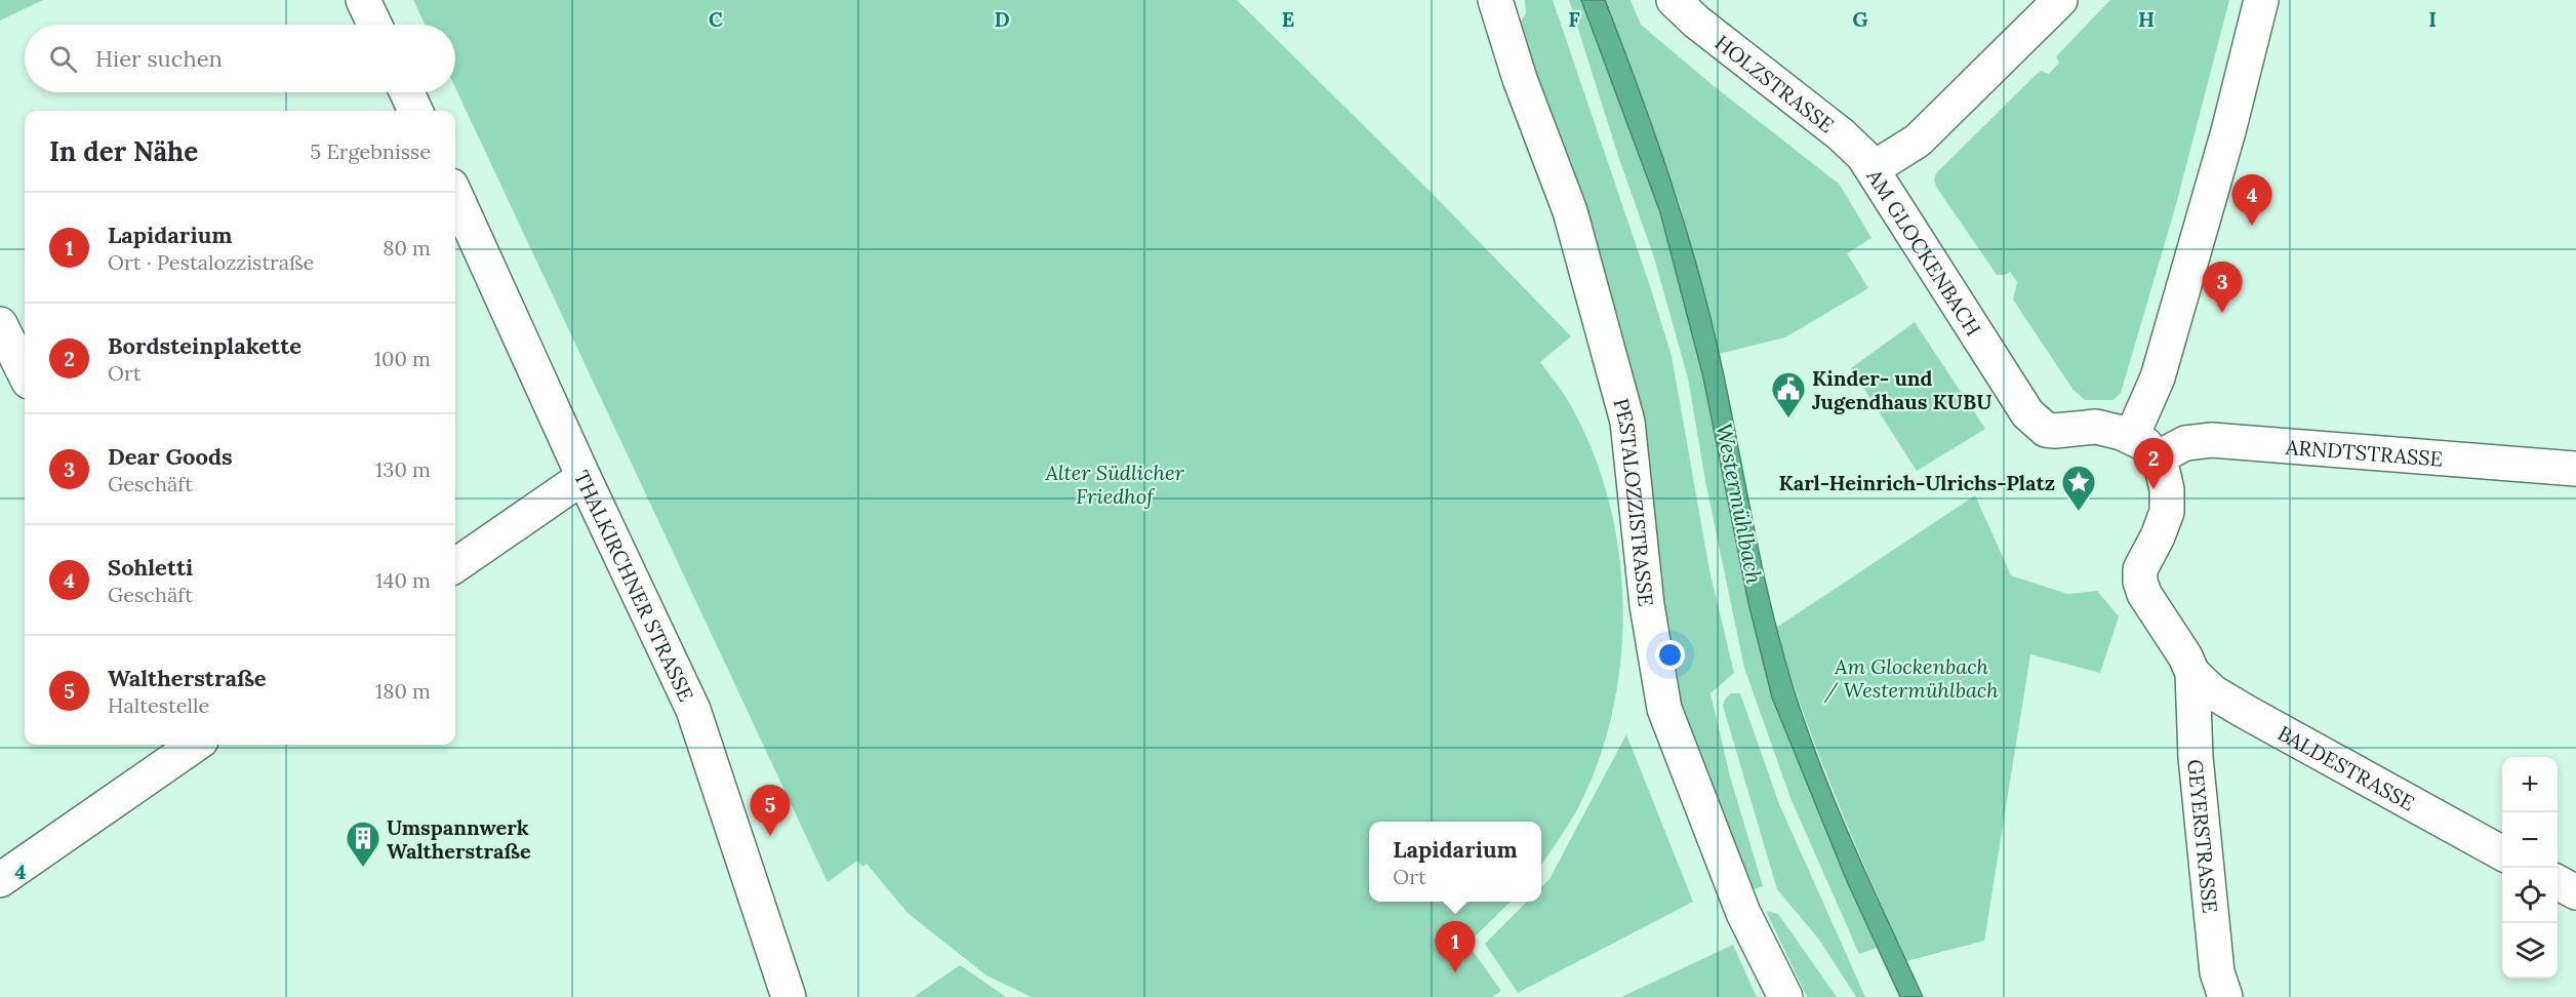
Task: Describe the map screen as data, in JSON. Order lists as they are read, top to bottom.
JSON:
{
  "streets": {
    "street": [
      "HOLZSTRASSE",
      "AM GLOCKENBACH",
      "ARNDTSTRASSE",
      "PESTALOZZISTRASSE",
      "THALKIRCHNER STRASSE",
      "BALDESTRASSE",
      "GEYERSTRASSE"
    ]
  },
  "crossings": [
    ["HOLZSTRASSE", "AM GLOCKENBACH"],
    ["BALDESTRASSE", "GEYERSTRASSE"]
  ],
  "water": ["Westermühlbach"],
  "parks": ["Alter Südlicher Friedhof", "Am Glockenbach / Westermühlbach"],
  "places": {
    "public building": ["Kinder- und Jugendhaus KUBU"],
    "place": ["Karl-Heinrich-Ulrichs-Platz"],
    "building": ["Umspannwerk Waltherstraße"]
  },
  "page": {
    "search": "Hier suchen",
    "heading": ["In der Nähe", "5 Ergebnisse"],
    "pins": [
      "4",
      "3",
      "2",
      "5",
      "1"
    ],
    "list": [
      {
        "mark": "1",
        "name": "Lapidarium",
        "note": "Ort · Pestalozzistraße",
        "value": "80 m"
      },
      {
        "mark": "2",
        "name": "Bordsteinplakette",
        "note": "Ort",
        "value": "100 m"
      },
      {
        "mark": "3",
        "name": "Dear Goods",
        "note": "Geschäft",
        "value": "130 m"
      },
      {
        "mark": "4",
        "name": "Sohletti",
        "note": "Geschäft",
        "value": "140 m"
      },
      {
        "mark": "5",
        "name": "Waltherstraße",
        "note": "Haltestelle",
        "value": "180 m"
      }
    ],
    "map_buttons": ["+", "−"],
    "popup": ["Lapidarium", "Ort"]
  },
  "grid": {
    "columns": [
      "C",
      "D",
      "E",
      "F",
      "G",
      "H",
      "I"
    ],
    "rows": ["4"]
  }
}
